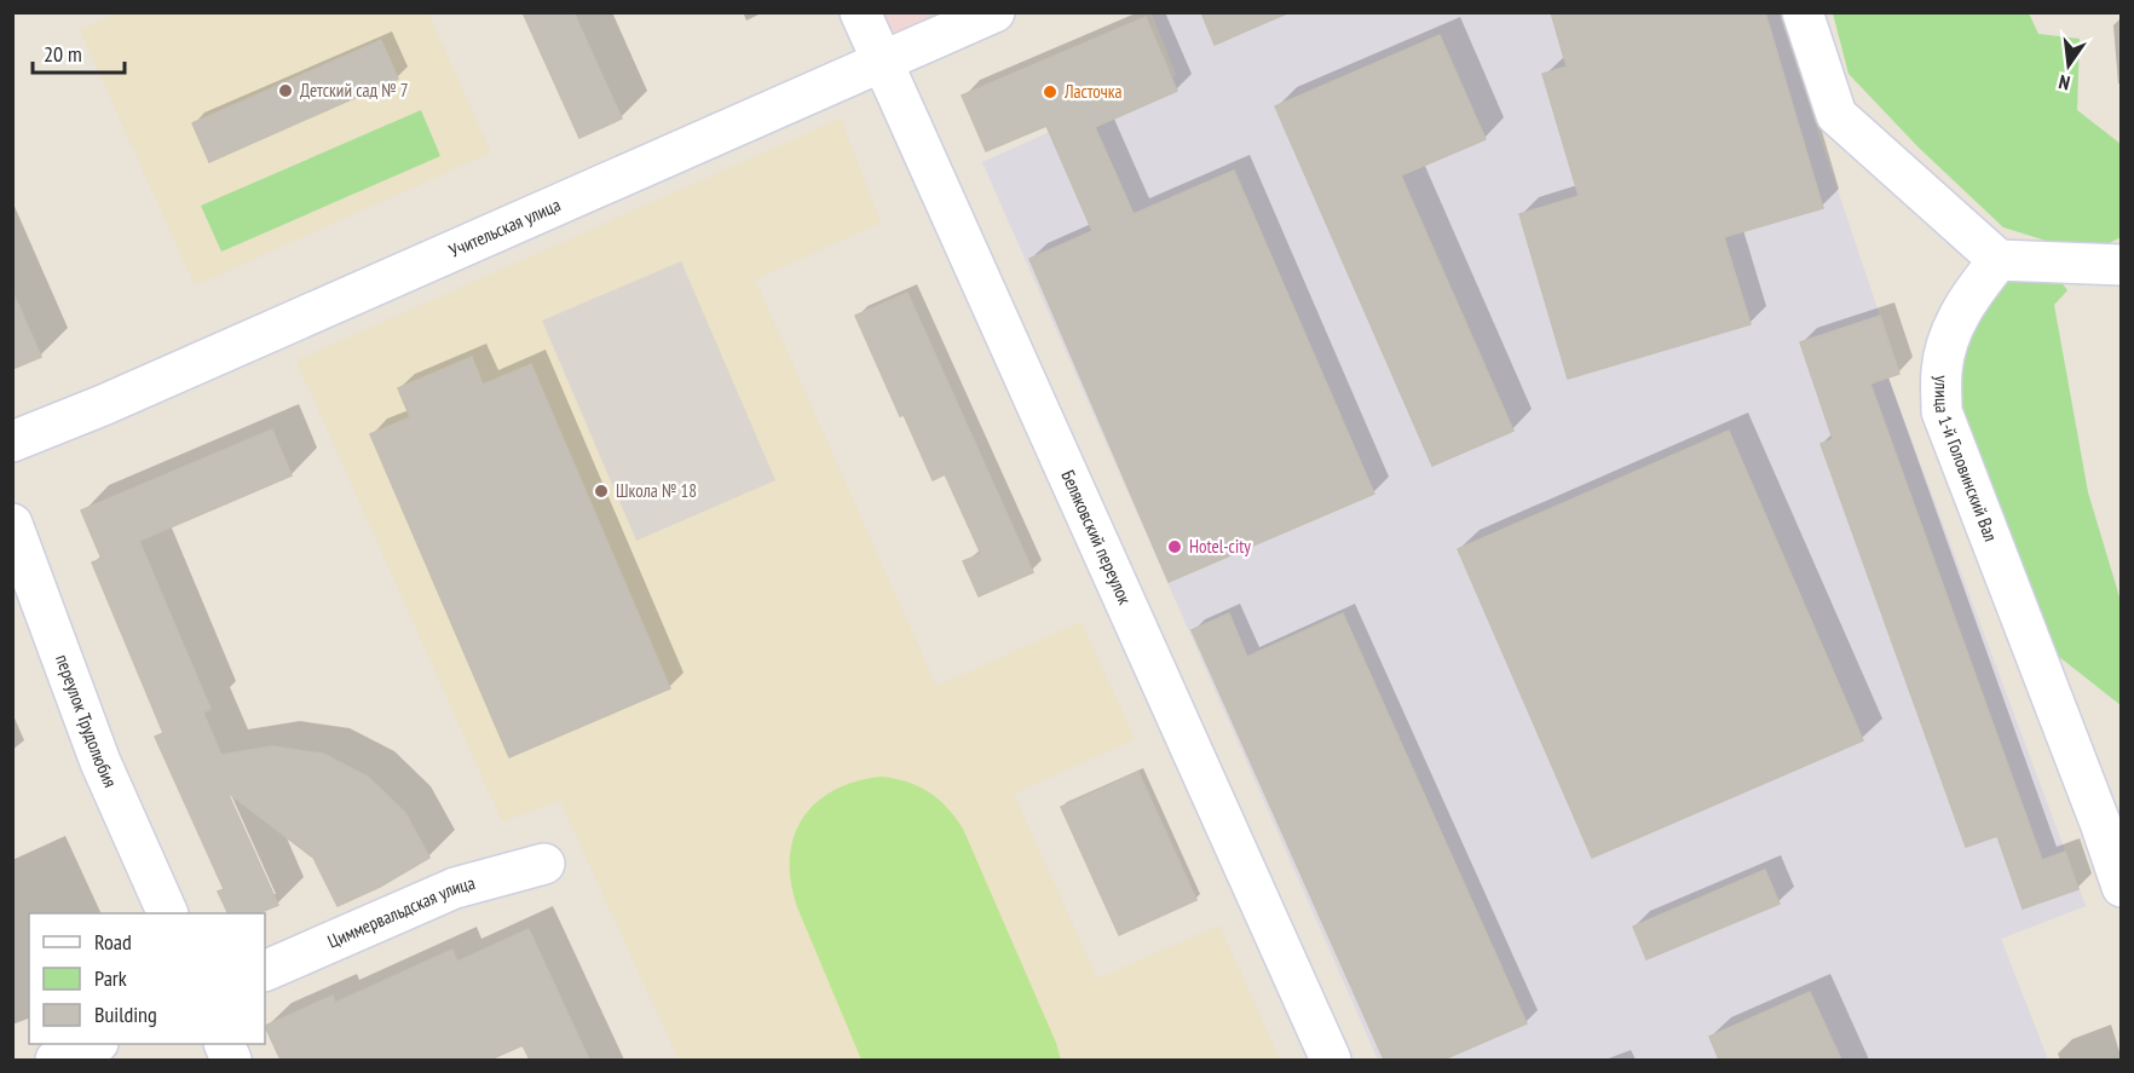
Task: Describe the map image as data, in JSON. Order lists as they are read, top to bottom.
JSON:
{
  "streets": {
    "street": [
      "Учительская улица",
      "улица 1-й Головинский Вал",
      "Беляковский переулок",
      "переулок Трудолюбия",
      "Циммервальдская улица"
    ]
  },
  "crossings": [
    ["Учительская улица", "Беляковский переулок"]
  ],
  "places": [
    "Детский сад № 7",
    "Ласточка",
    "Школа № 18",
    "Hotel-city"
  ],
  "legend": ["Road", "Park", "Building"],
  "scale_bar": "20 m",
  "north": "bottom"
}
